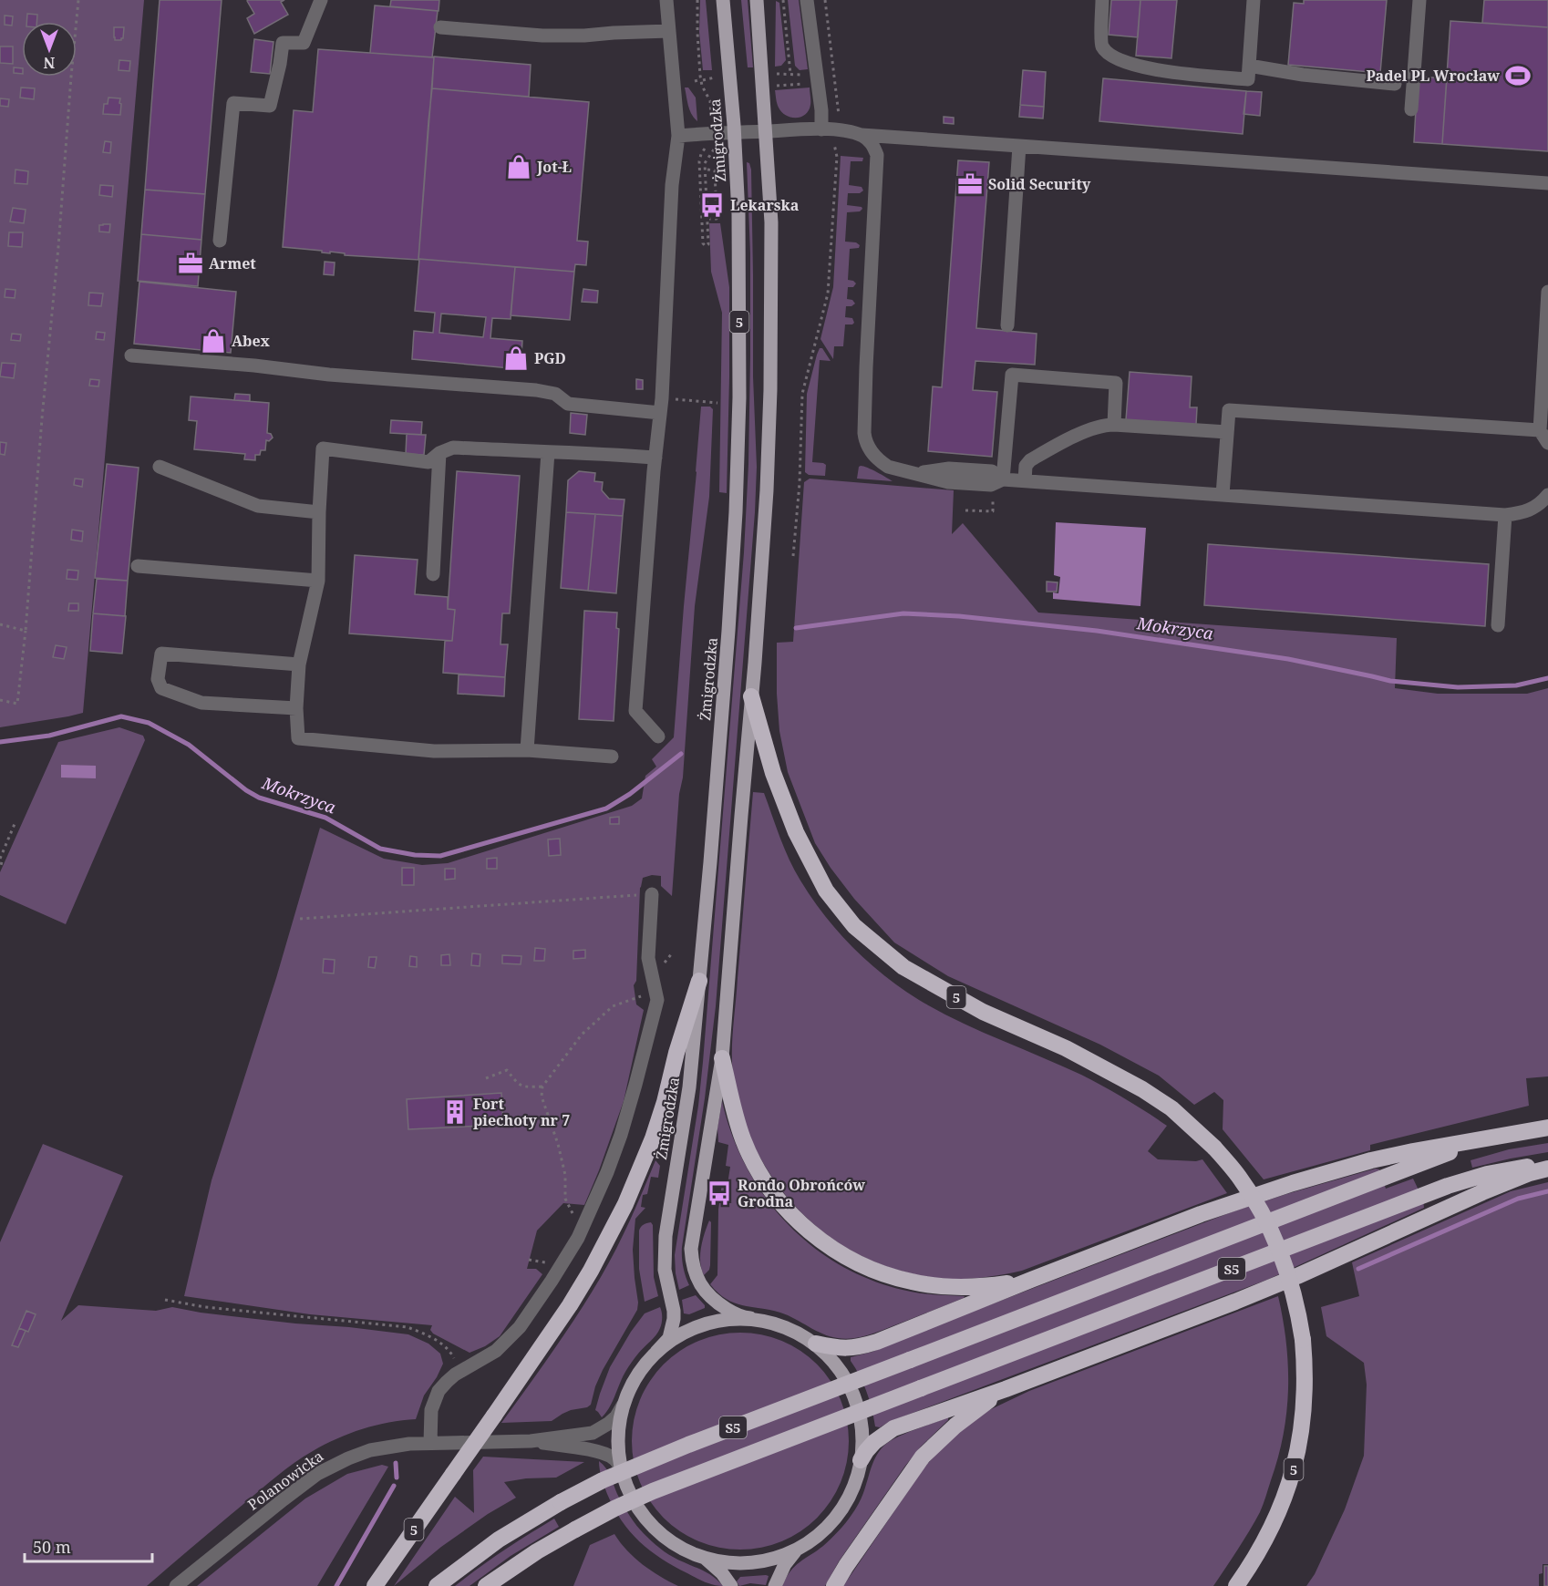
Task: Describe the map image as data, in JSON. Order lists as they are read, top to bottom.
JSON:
{
  "streets": {
    "highway": ["5", "S5"],
    "main road": ["Żmigrodzka"],
    "street": ["Polanowicka"]
  },
  "crossings": [
    ["Żmigrodzka", "5"]
  ],
  "water": ["Mokrzyca"],
  "places": {
    "sports": ["Padel PL Wrocław"],
    "shop": ["Jot-Ł", "Abex", "PGD"],
    "office": ["Solid Security", "Armet"],
    "bus stop": ["Lekarska", "Rondo Obrońców Grodna"],
    "building": ["Fort piechoty nr 7"]
  },
  "scale_bar": "50 m",
  "north": "bottom"
}
